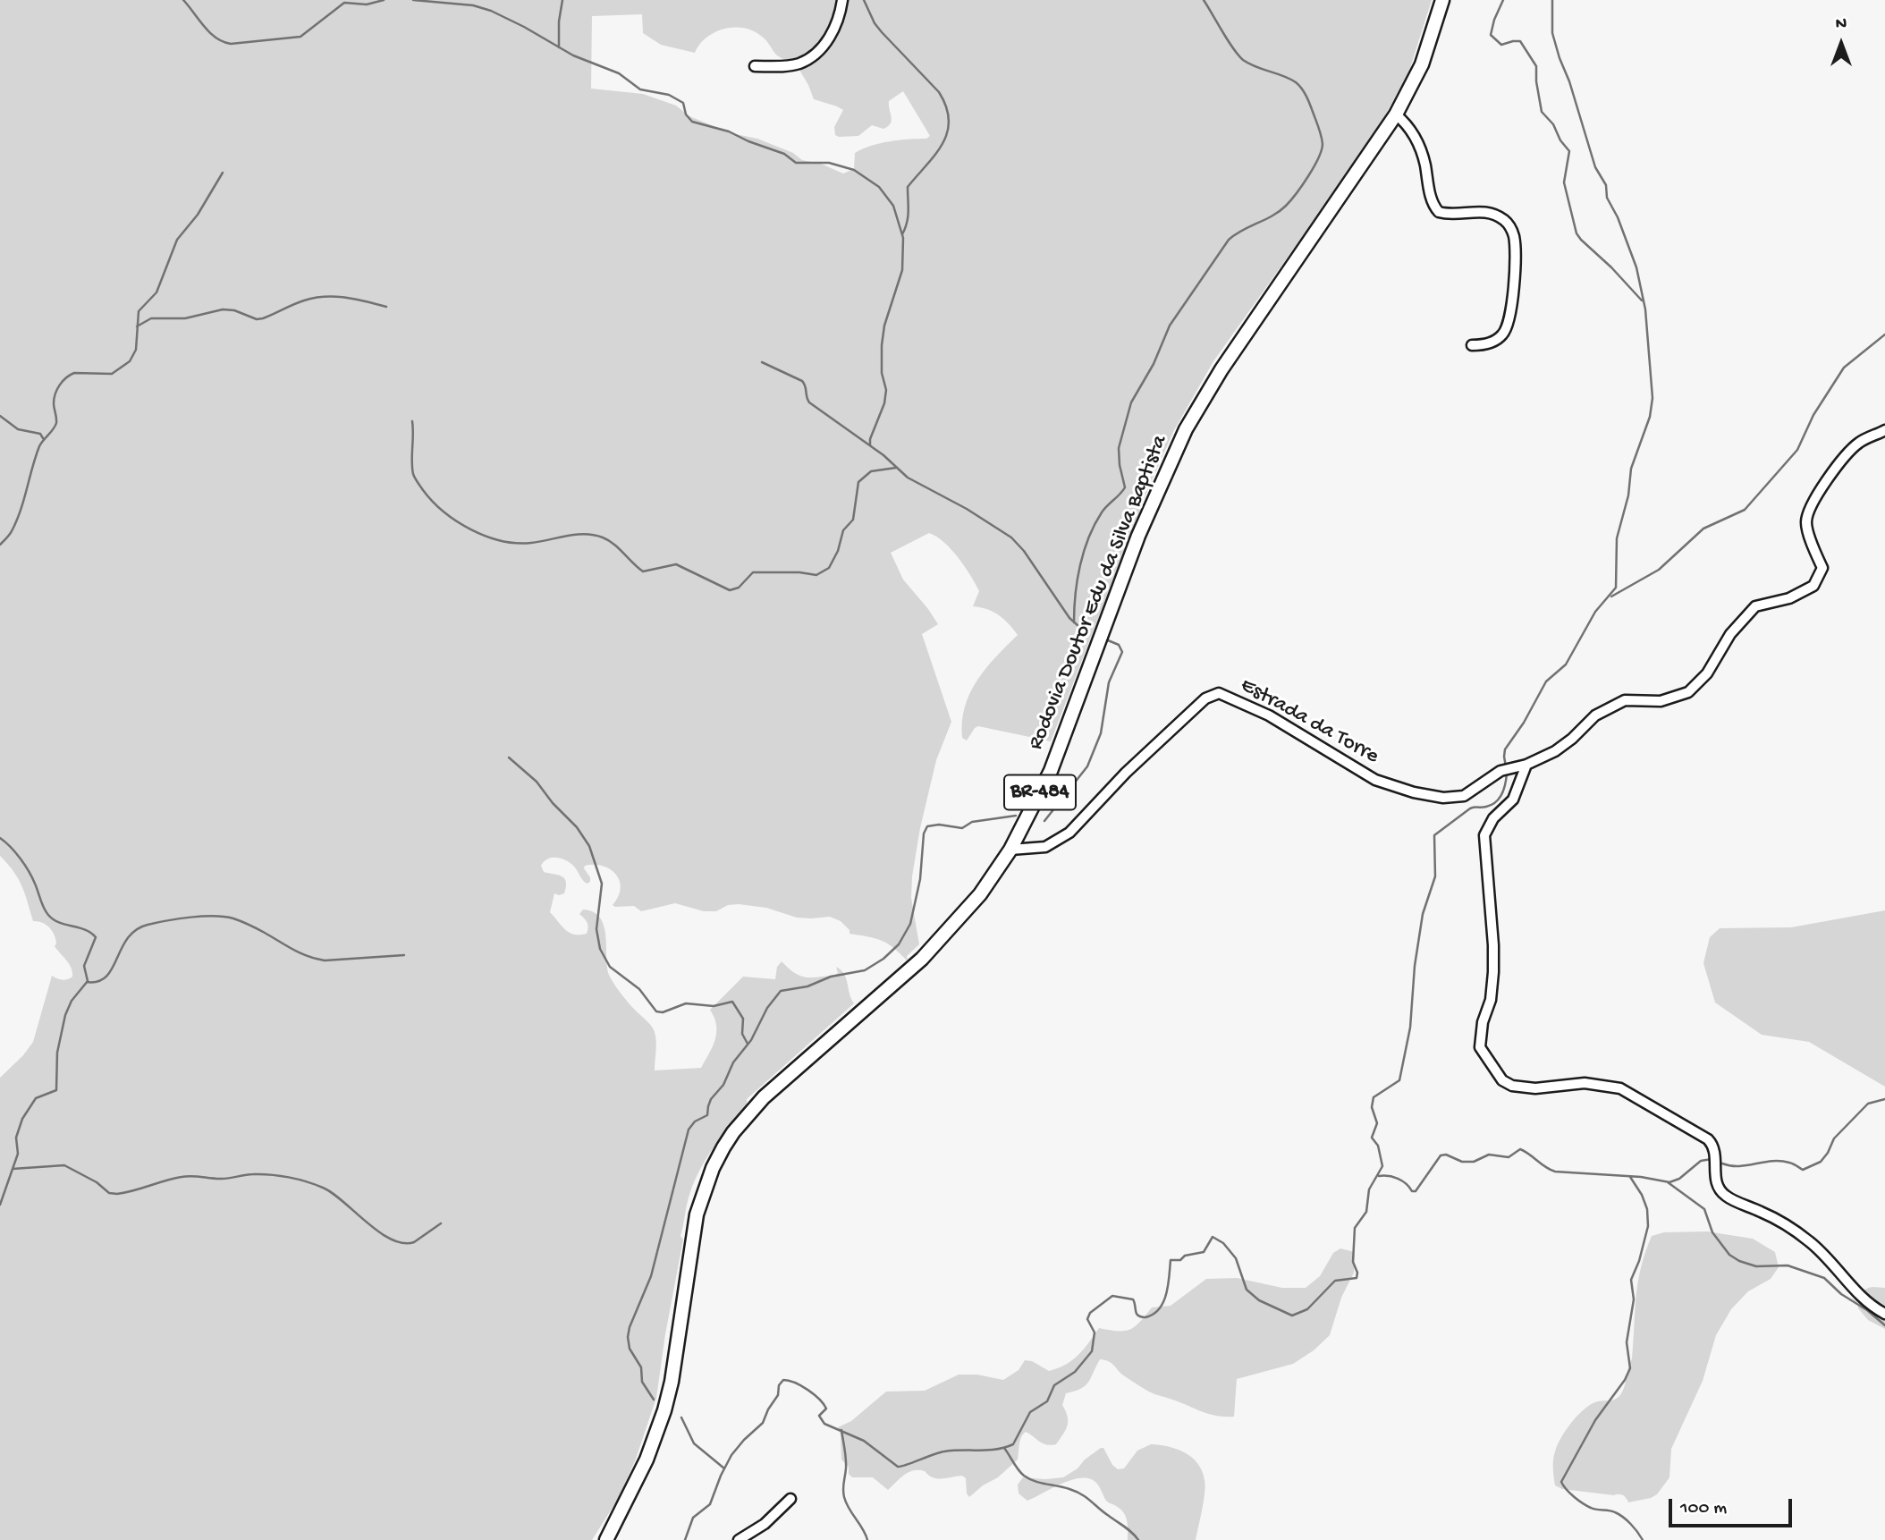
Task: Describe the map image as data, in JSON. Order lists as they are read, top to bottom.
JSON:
{
  "streets": {
    "main road": ["Rodovia Doutor Edu da Silva Baptista", "BR-484"],
    "street": ["Estrada da Torre"]
  },
  "crossings": [
    ["Rodovia Doutor Edu da Silva Baptista", "Estrada da Torre"]
  ],
  "scale_bar": "100 m",
  "north": "top"
}
